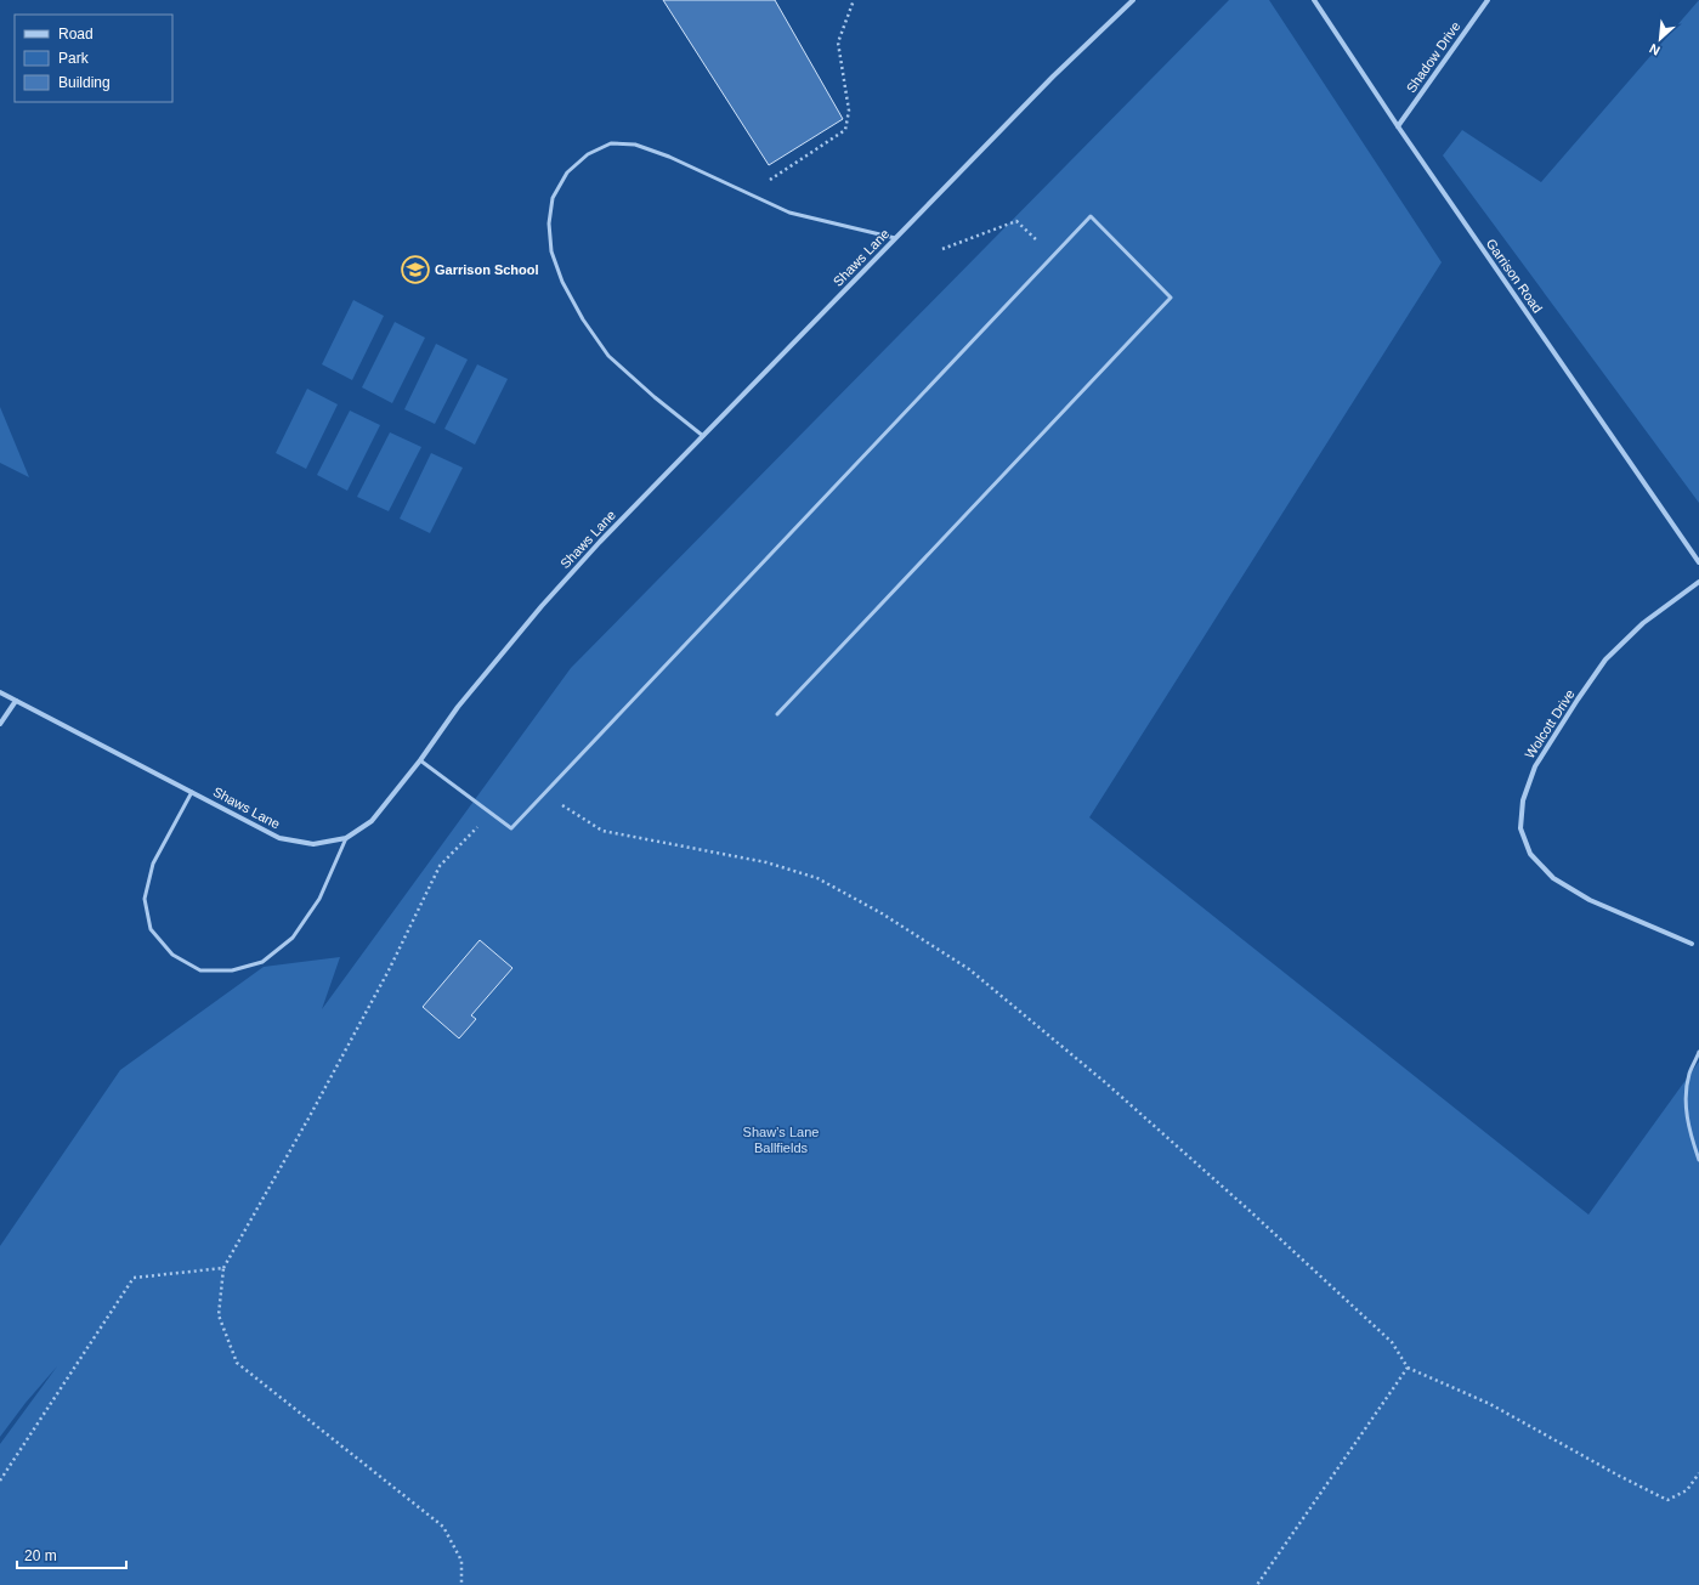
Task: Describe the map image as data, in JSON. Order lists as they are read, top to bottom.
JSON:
{
  "streets": {
    "street": [
      "Shadow Drive",
      "Shaws Lane",
      "Garrison Road",
      "Wolcott Drive"
    ]
  },
  "crossings": [
    ["Shadow Drive", "Garrison Road"]
  ],
  "parks": ["Shaw’s Lane Ballfields"],
  "places": {
    "school or university": ["Garrison School"]
  },
  "legend": ["Road", "Park", "Building"],
  "scale_bar": "20 m",
  "north": "bottom left"
}
